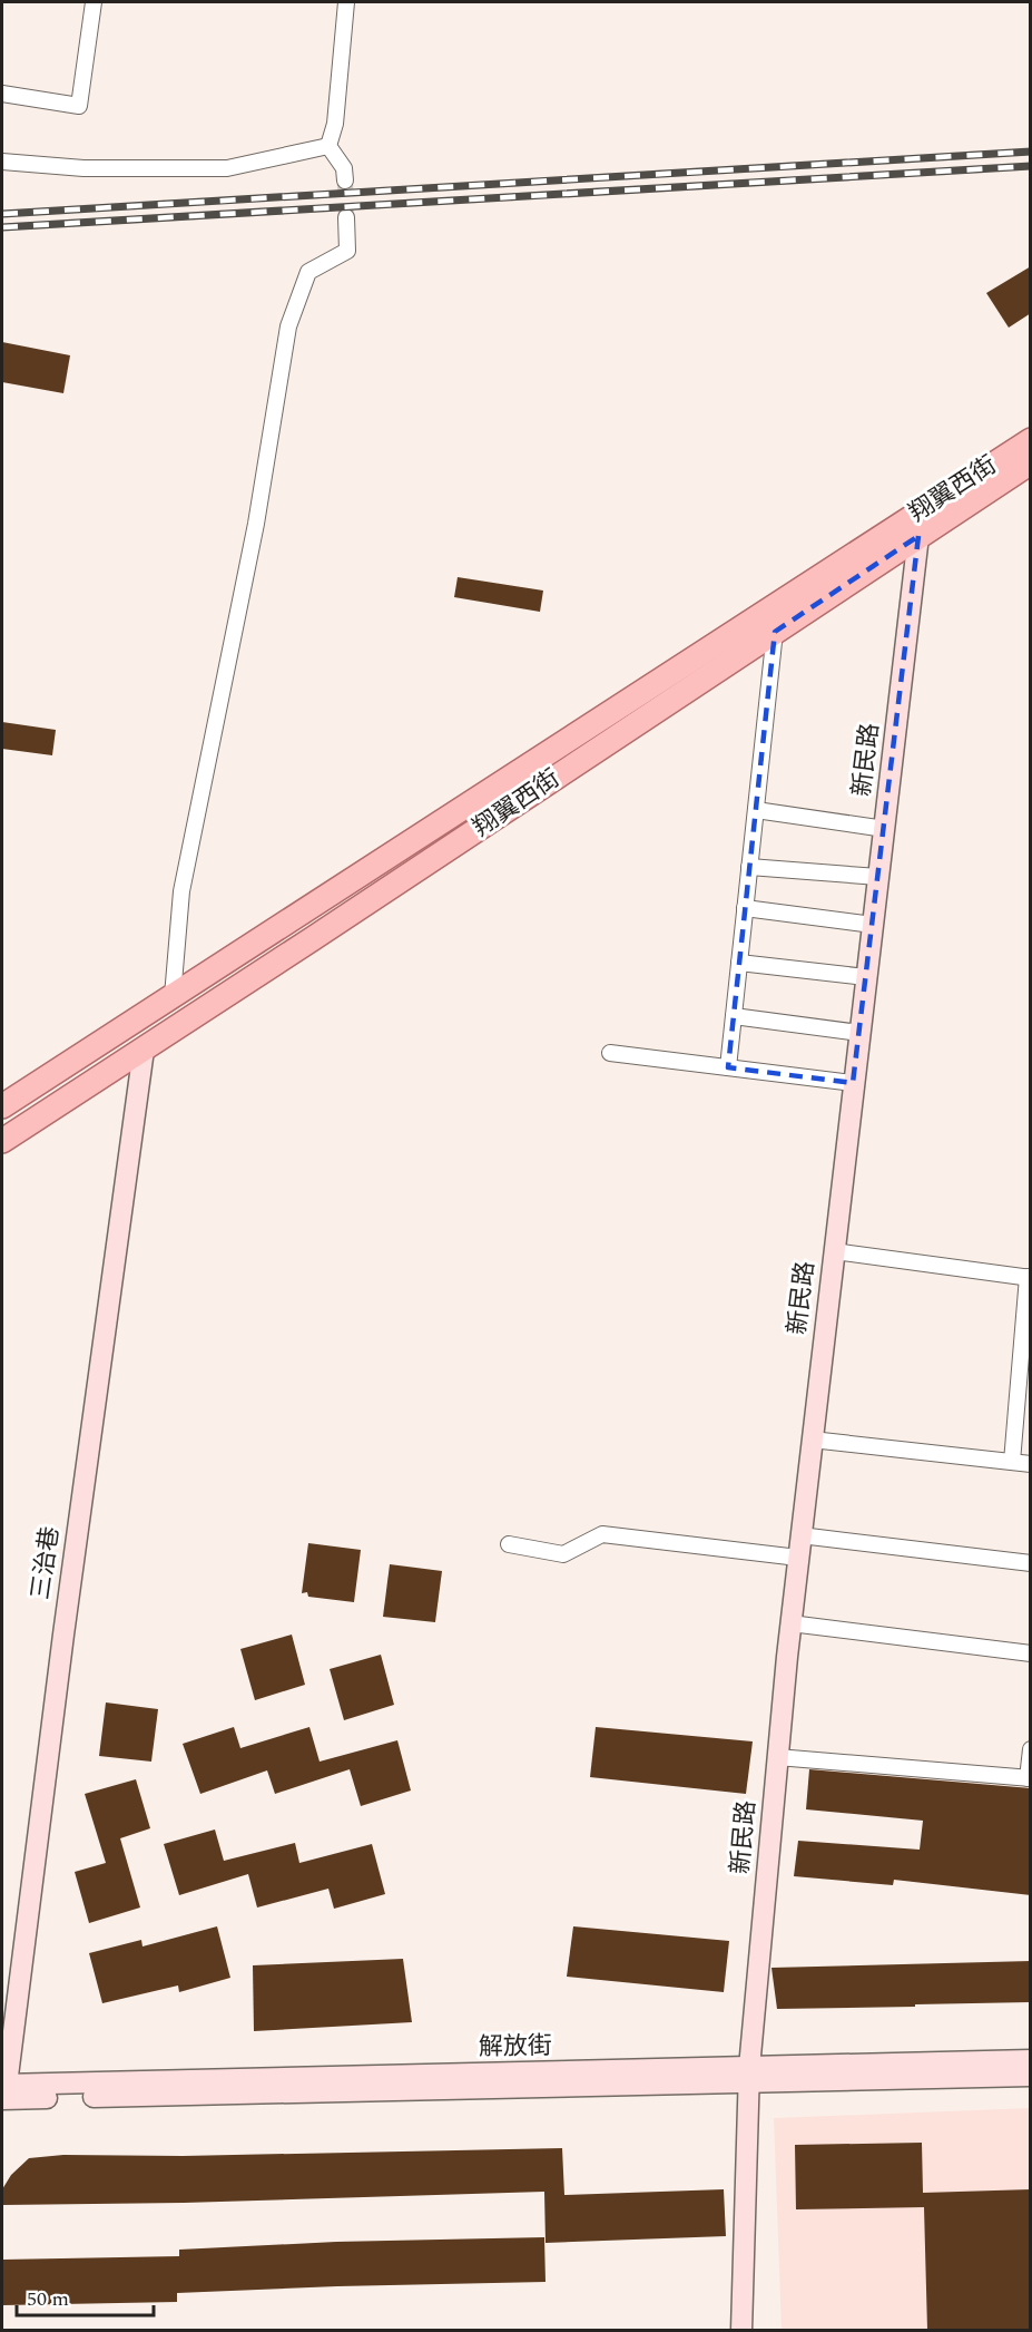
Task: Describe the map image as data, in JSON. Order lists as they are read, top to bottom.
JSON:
{
  "streets": {
    "main road": ["翔翼西街"],
    "street": ["新民路", "三治巷", "解放街"]
  },
  "crossings": [
    ["翔翼西街", "新民路"],
    ["翔翼西街", "三治巷"],
    ["新民路", "解放街"],
    ["三治巷", "解放街"]
  ],
  "scale_bar": "50 m"
}
